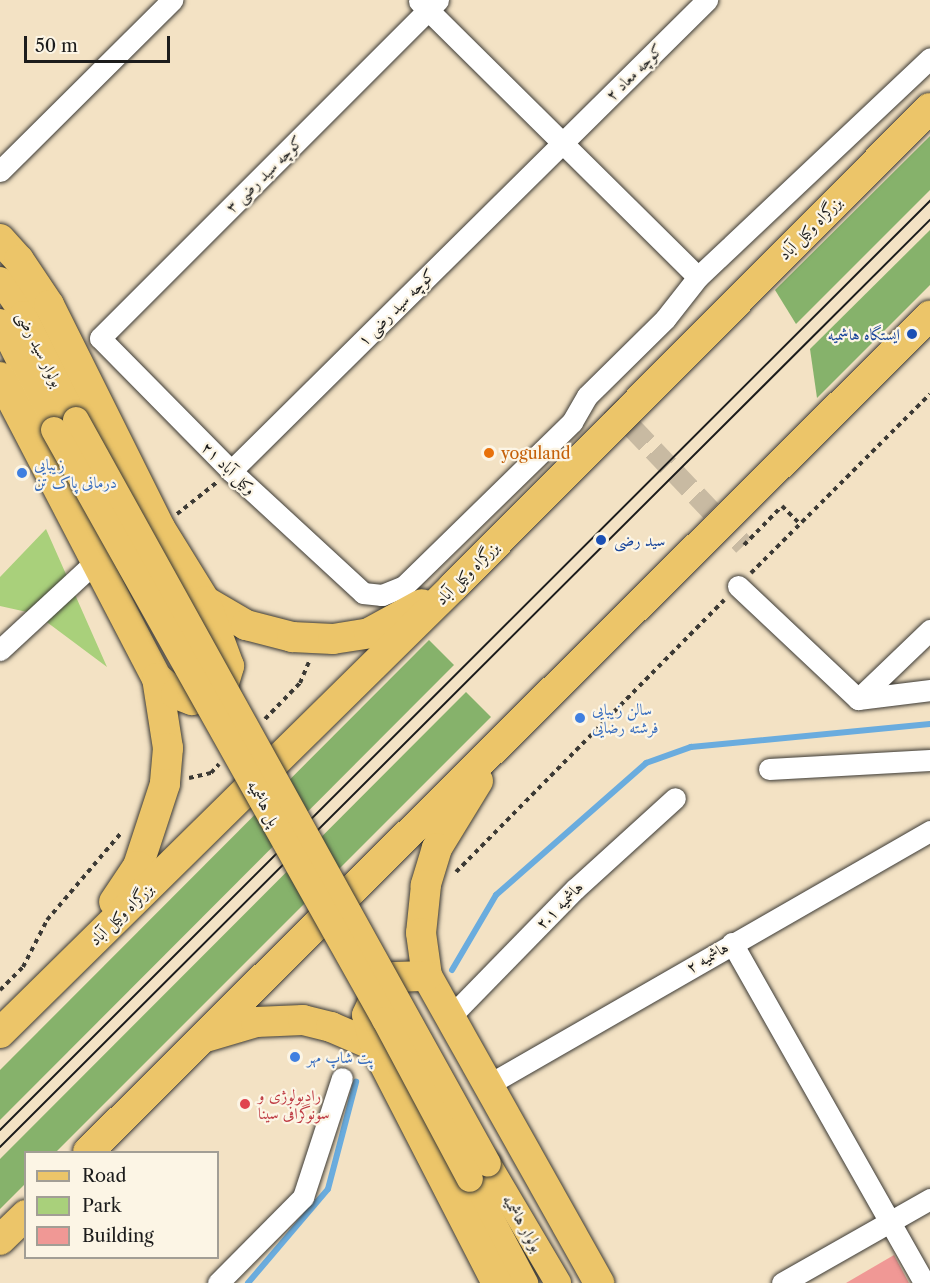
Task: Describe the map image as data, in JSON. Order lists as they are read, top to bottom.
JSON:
{
  "streets": {
    "highway": ["بزرگراه وکیل آباد"],
    "main road": ["بولوار سید رضی", "پل هاشمیه", "بولوار هاشمیه"],
    "street": [
      "کوچه معاد ۲",
      "کوچه سید رضی ۳",
      "کوچه سید رضی ۱",
      "۲۱ وکیل آباد",
      "هاشمیه ۲.۱",
      "هاشمیه ۲"
    ]
  },
  "crossings": [
    ["کوچه معاد ۲", "کوچه سید رضی ۱"],
    ["کوچه سید رضی ۳", "۲۱ وکیل آباد"],
    ["کوچه سید رضی ۱", "۲۱ وکیل آباد"],
    ["بولوار سید رضی", "پل هاشمیه"],
    ["پل هاشمیه", "بولوار هاشمیه"]
  ],
  "places": [
    "ایستگاه هاشمیه",
    "yoguland",
    "زیبایی درمانی پاک تن",
    "سید رضی",
    "سالن زیبایی فرشته رضایی",
    "پت شاپ مهر",
    "رادیولوژی و سونوگرافی سینا"
  ],
  "legend": ["Road", "Park", "Building"],
  "scale_bar": "50 m"
}
